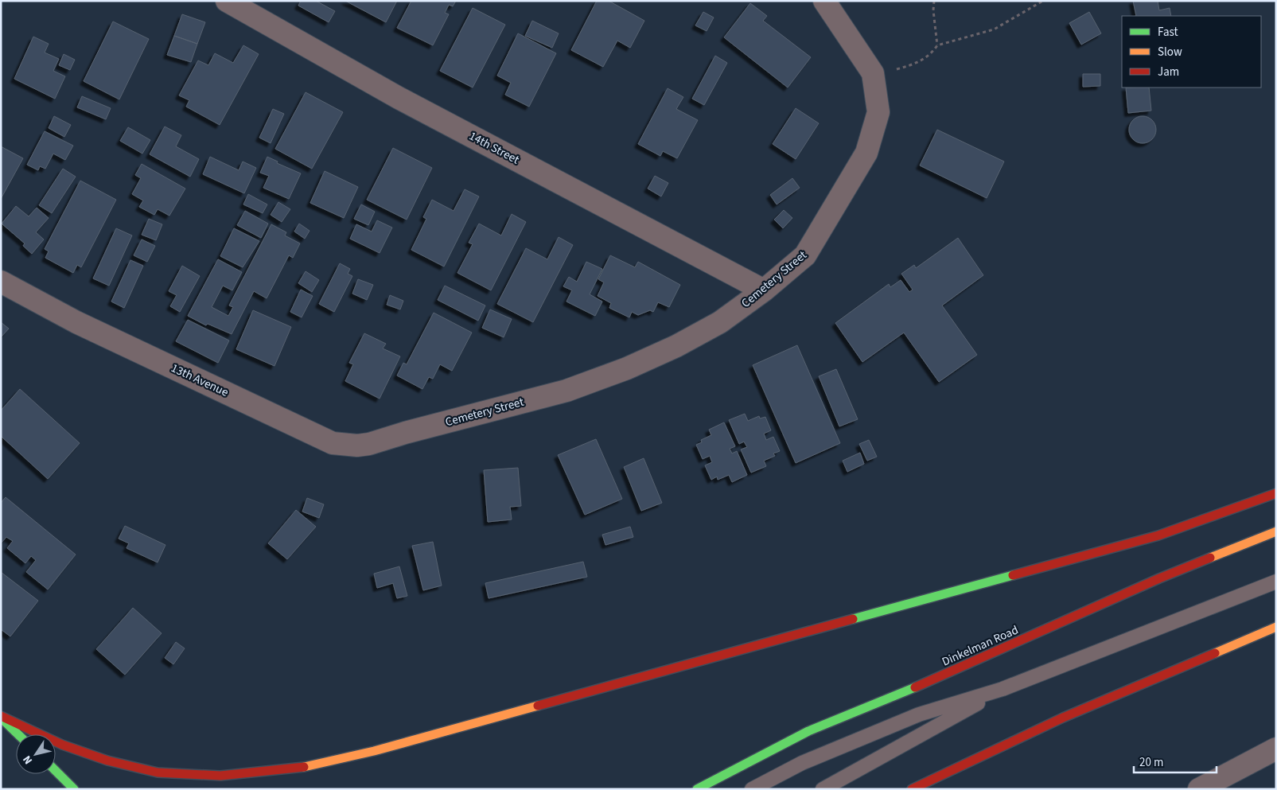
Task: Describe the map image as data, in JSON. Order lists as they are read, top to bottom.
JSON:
{
  "streets": {
    "main road": ["Dinkelman Road"],
    "street": ["14th Street", "Cemetery Street", "13th Avenue"]
  },
  "crossings": [
    ["14th Street", "Cemetery Street"],
    ["Cemetery Street", "13th Avenue"]
  ],
  "legend": ["Fast", "Slow", "Jam"],
  "scale_bar": "20 m",
  "north": "bottom left"
}
